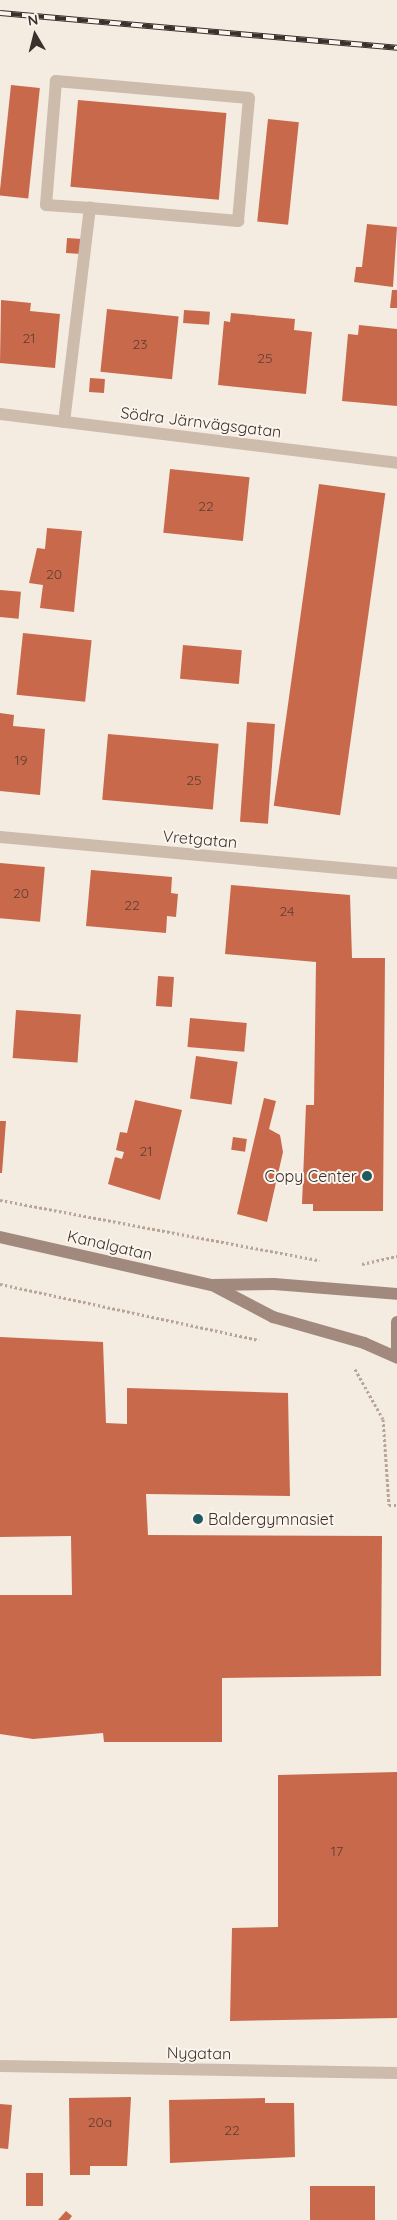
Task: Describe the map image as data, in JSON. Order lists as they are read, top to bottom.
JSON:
{
  "streets": {
    "main road": ["Kanalgatan"],
    "street": ["Södra Järnvägsgatan", "Vretgatan", "Nygatan"]
  },
  "places": ["Copy Center", "Baldergymnasiet"],
  "house_numbers": [
    "21",
    "23",
    "25",
    "22",
    "20",
    "19",
    "25",
    "20",
    "22",
    "24",
    "21",
    "17",
    "20a",
    "22"
  ],
  "north": "top"
}
